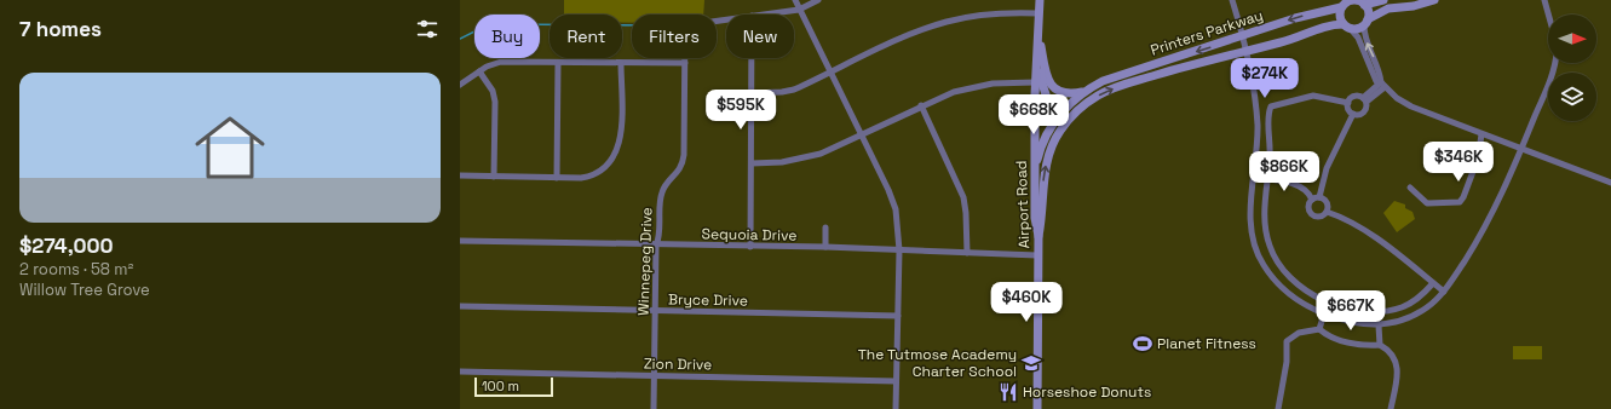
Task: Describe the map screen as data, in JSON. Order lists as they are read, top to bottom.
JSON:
{
  "streets": {
    "main road": ["Printers Parkway", "Airport Road"],
    "street": [
      "Sequoia Drive",
      "Winnepeg Drive",
      "Bryce Drive",
      "Zion Drive"
    ]
  },
  "crossings": [
    ["Printers Parkway", "Airport Road"],
    ["Airport Road", "Sequoia Drive"],
    ["Sequoia Drive", "Winnepeg Drive"],
    ["Winnepeg Drive", "Bryce Drive"],
    ["Winnepeg Drive", "Zion Drive"]
  ],
  "places": {
    "sports": ["Planet Fitness"],
    "school or university": ["The Tutmose Academy Charter School"],
    "restaurant": ["Horseshoe Donuts"]
  },
  "scale_bar": "100 m",
  "north": "right",
  "page": {
    "heading": "7 homes",
    "chip": [
      "Buy",
      "Rent",
      "Filters",
      "New"
    ],
    "list": [
      {
        "name": "$274,000",
        "note": "2 rooms · 58 m² · Willow Tree Grove"
      }
    ],
    "price": [
      "$274K",
      "$595K",
      "$668K",
      "$346K",
      "$866K",
      "$460K",
      "$667K"
    ],
    "scale": "100 m"
  }
}
